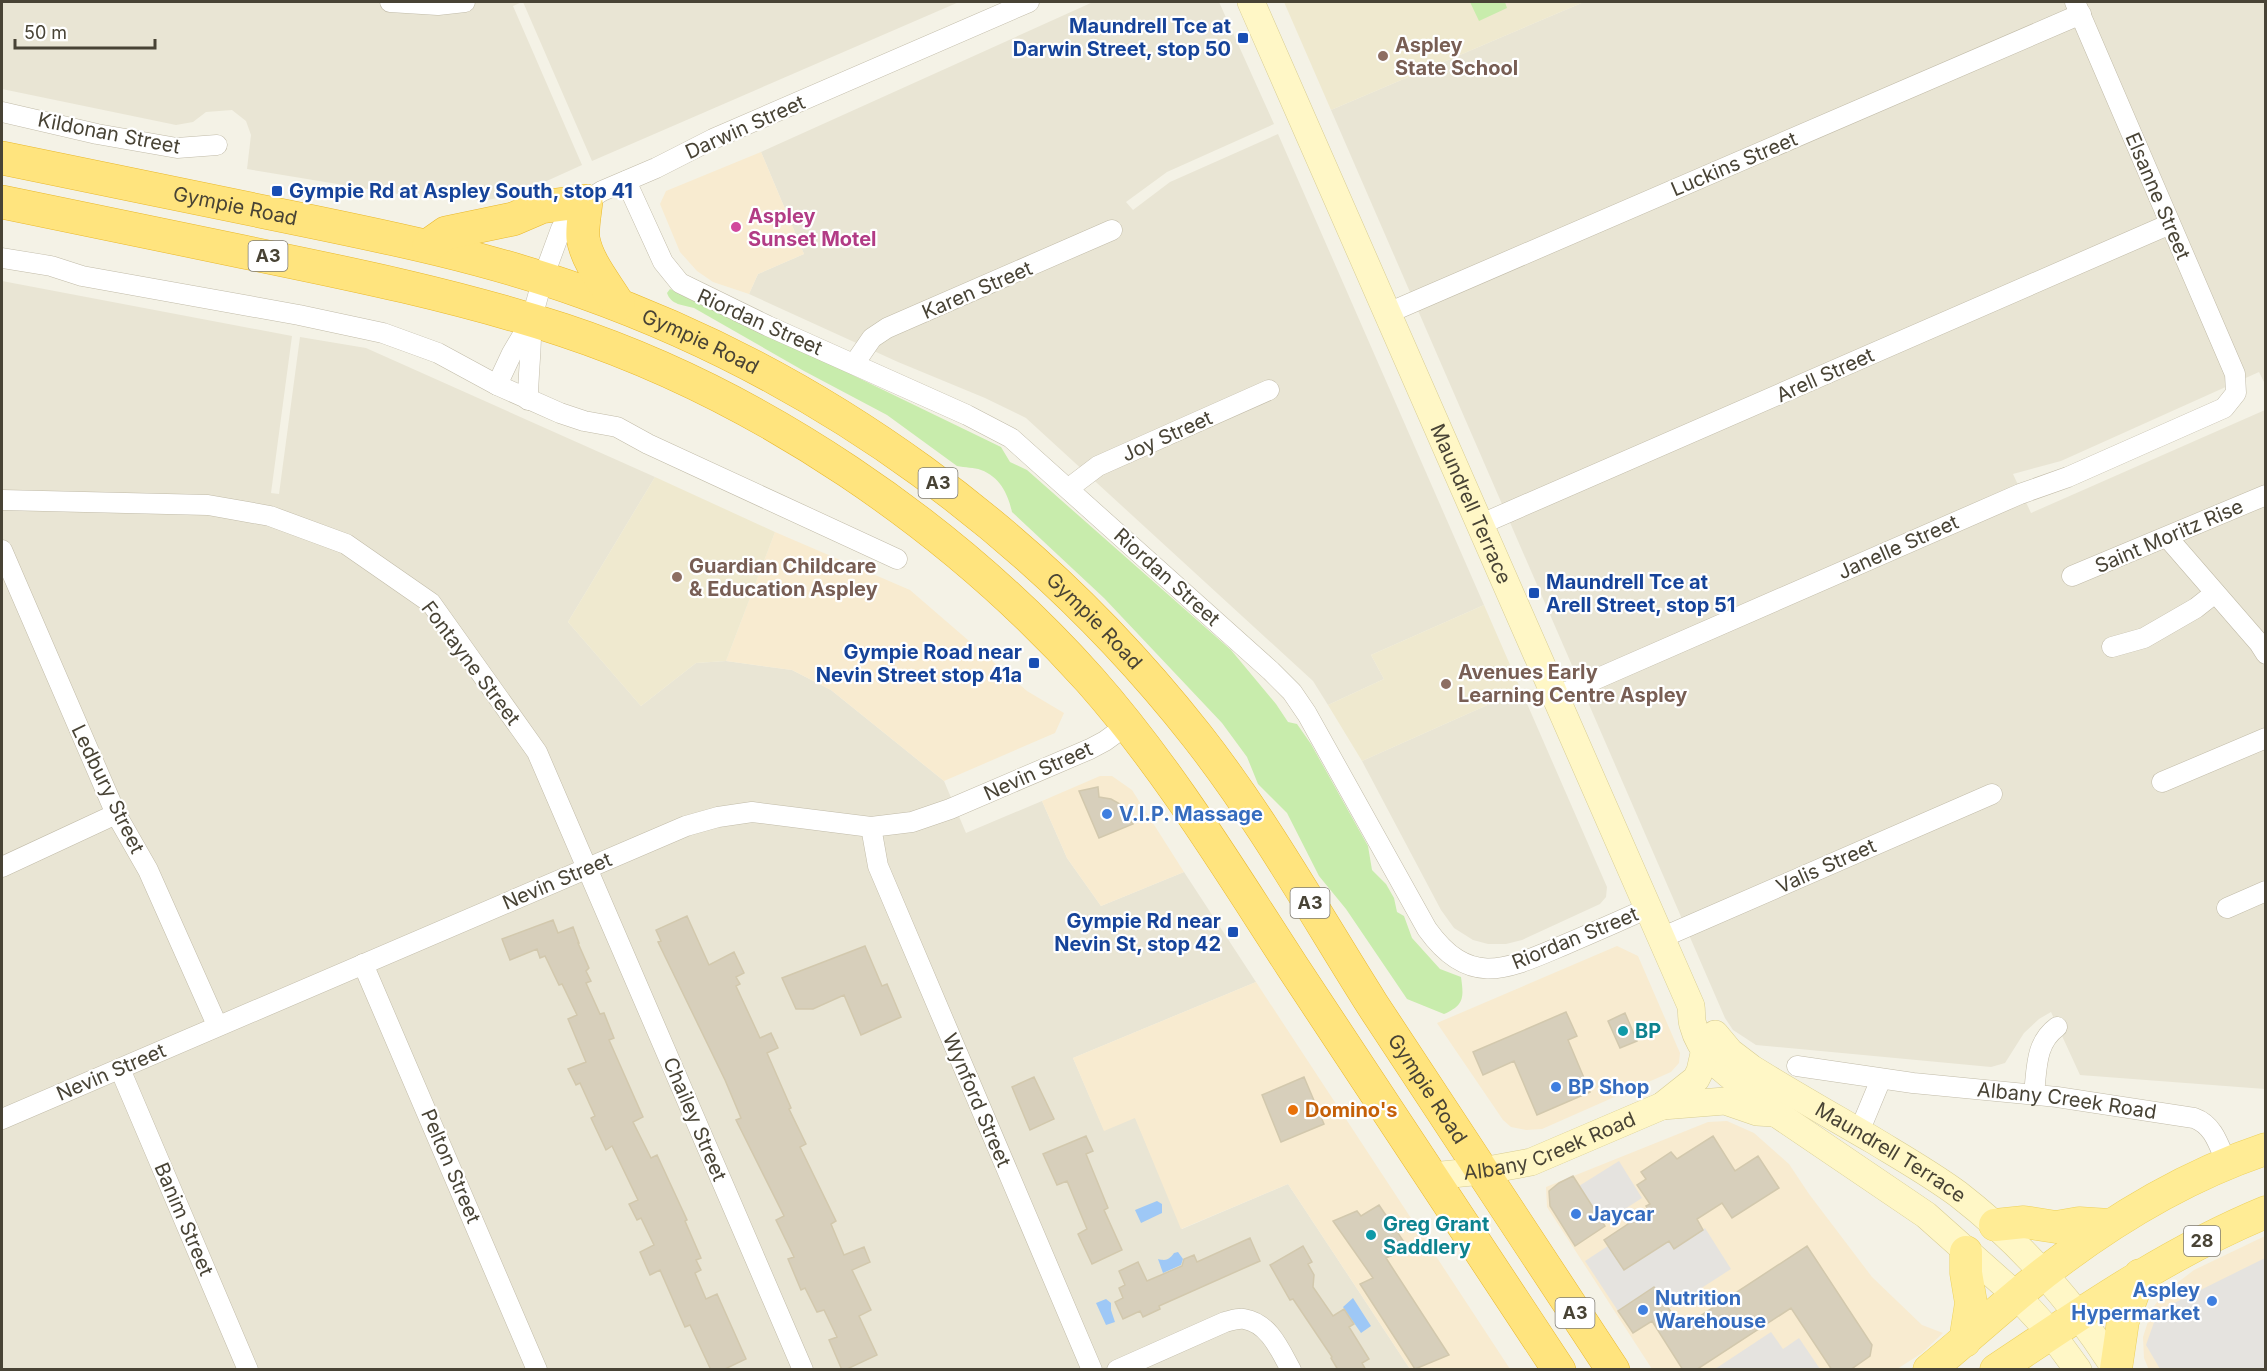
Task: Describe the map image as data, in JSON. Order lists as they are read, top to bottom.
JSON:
{
  "streets": {
    "highway": ["Gympie Road", "A3"],
    "main road": ["Maundrell Terrace", "Albany Creek Road", "28"],
    "street": [
      "Darwin Street",
      "Kildonan Street",
      "Luckins Street",
      "Elsanne Street",
      "Karen Street",
      "Riordan Street",
      "Arell Street",
      "Joy Street",
      "Saint Moritz Rise",
      "Janelle Street",
      "Fontayne Street",
      "Nevin Street",
      "Ledbury Street",
      "Valis Street",
      "Wynford Street",
      "Chailey Street",
      "Pelton Street",
      "Banim Street"
    ]
  },
  "crossings": [
    ["Darwin Street", "Gympie Road"],
    ["Darwin Street", "Riordan Street"],
    ["Luckins Street", "Elsanne Street"],
    ["Luckins Street", "Maundrell Terrace"],
    ["Elsanne Street", "Arell Street"],
    ["Elsanne Street", "Janelle Street"],
    ["Gympie Road", "Nevin Street"],
    ["Gympie Road", "Albany Creek Road"],
    ["Karen Street", "Riordan Street"],
    ["Riordan Street", "Joy Street"],
    ["Riordan Street", "Maundrell Terrace"],
    ["Arell Street", "Maundrell Terrace"],
    ["Maundrell Terrace", "Janelle Street"],
    ["Maundrell Terrace", "Valis Street"],
    ["Maundrell Terrace", "Albany Creek Road"],
    ["Maundrell Terrace", "28"],
    ["Fontayne Street", "Nevin Street"],
    ["Fontayne Street", "Chailey Street"],
    ["Nevin Street", "Ledbury Street"],
    ["Nevin Street", "Wynford Street"],
    ["Nevin Street", "Chailey Street"],
    ["Nevin Street", "Pelton Street"],
    ["Nevin Street", "Banim Street"]
  ],
  "places": {
    "transit": [
      "Maundrell Tce at Darwin Street, stop 50",
      "Gympie Rd at Aspley South, stop 41",
      "Maundrell Tce at Arell Street, stop 51",
      "Gympie Road near Nevin Street stop 41a",
      "Gympie Rd near Nevin St, stop 42"
    ],
    "other": [
      "Aspley State School",
      "Aspley Sunset Motel",
      "Guardian Childcare & Education Aspley",
      "Avenues Early Learning Centre Aspley",
      "V.I.P. Massage",
      "BP",
      "BP Shop",
      "Domino's",
      "Jaycar",
      "Greg Grant Saddlery",
      "Aspley Hypermarket",
      "Nutrition Warehouse"
    ]
  },
  "scale_bar": "50 m"
}
